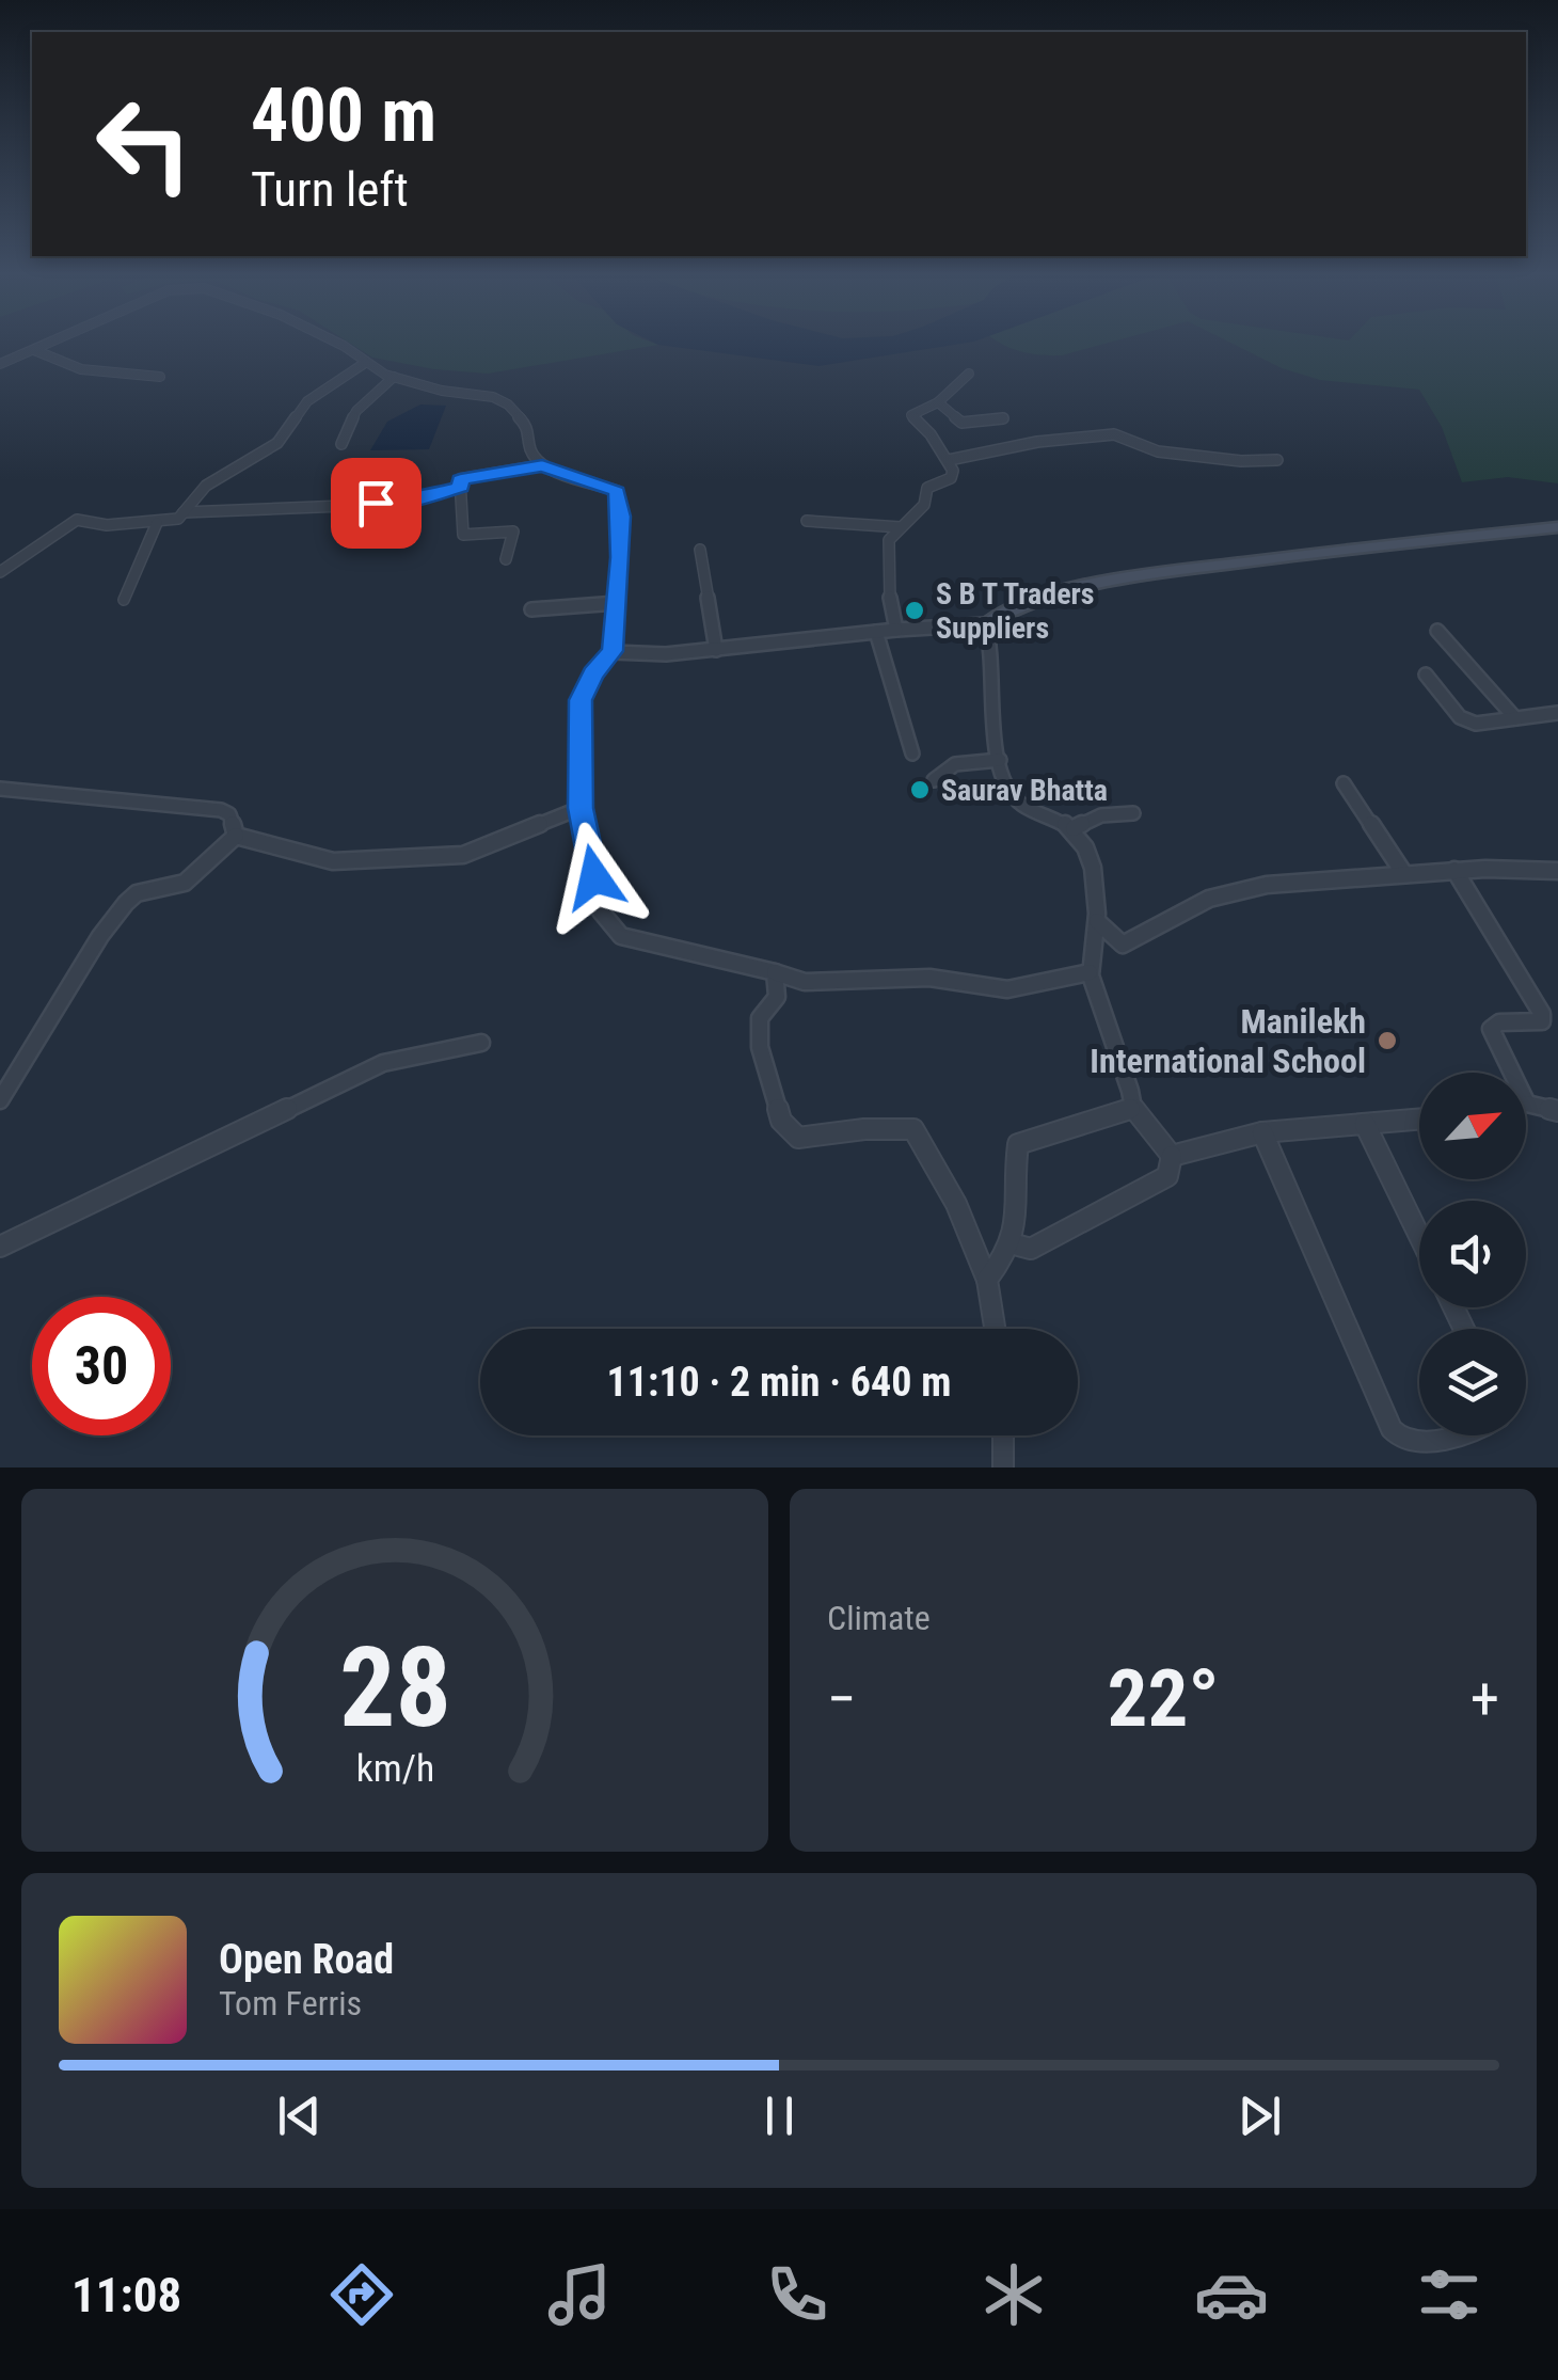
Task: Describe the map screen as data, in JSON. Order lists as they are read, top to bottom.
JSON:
{
  "places": ["S B T Traders Suppliers", "Saurav Bhatta", "Manilekh International School"],
  "north": "top right",
  "page": {
    "turn": ["400 m", "Turn left"],
    "limit": "30",
    "trip": "11:10 · 2 min · 640 m",
    "tile": "Climate",
    "heat": ["−", "22°", "+"],
    "song": ["Open Road", "Tom Ferris"],
    "tabs": "11:08",
    "gauge": ["28", "km/h"]
  }
}
